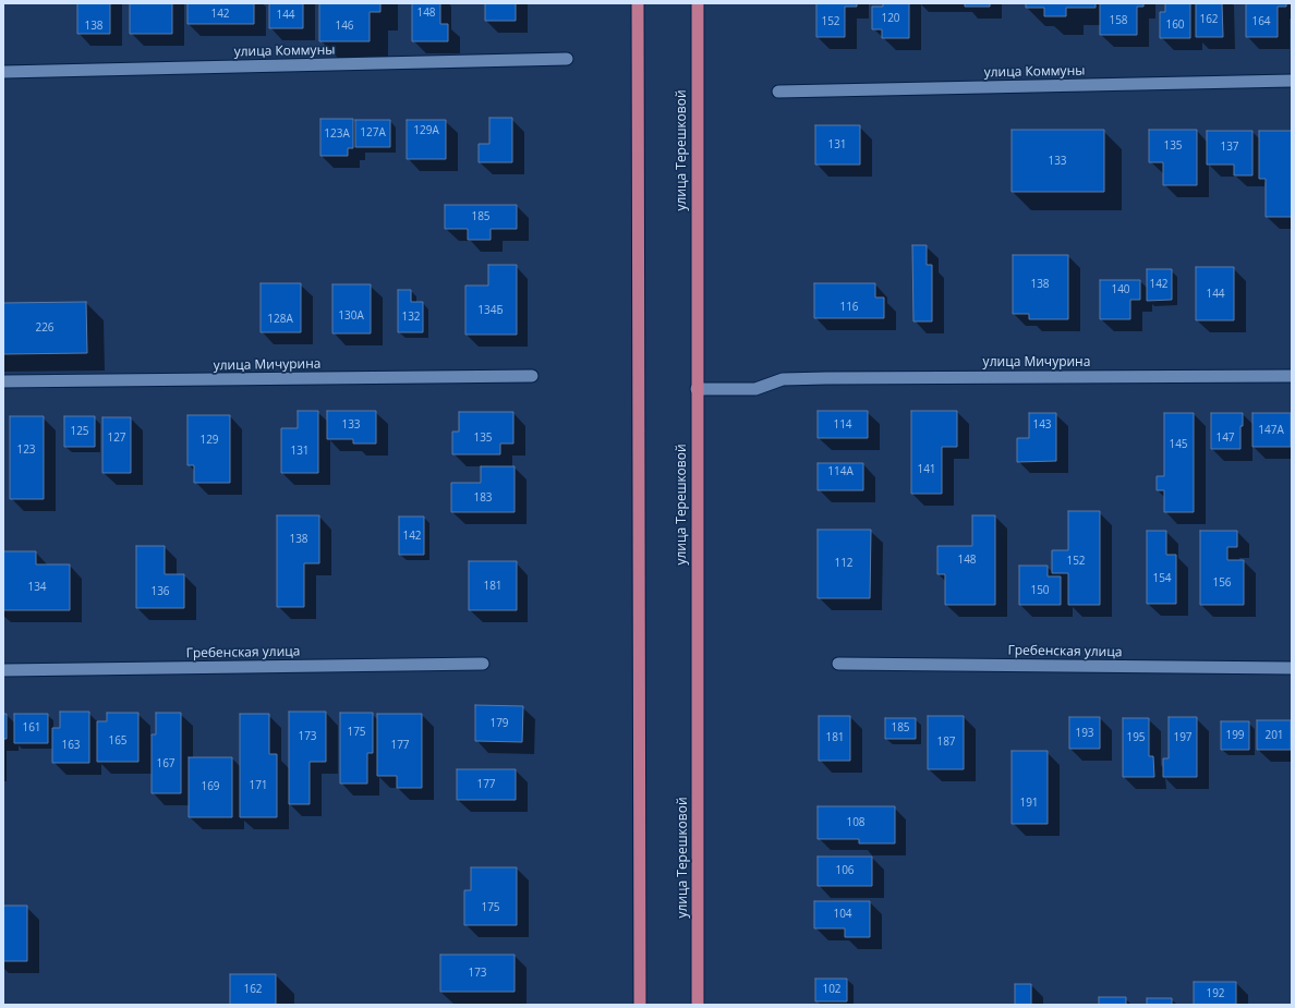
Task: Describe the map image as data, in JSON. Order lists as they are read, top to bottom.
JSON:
{
  "streets": {
    "main road": ["улица Терешковой"],
    "street": ["улица Коммуны", "улица Мичурина", "Гребенская улица"]
  },
  "crossings": [
    ["улица Терешковой", "улица Мичурина"]
  ],
  "house_numbers": [
    "148",
    "142",
    "144",
    "120",
    "162",
    "158",
    "152",
    "164",
    "160",
    "138",
    "146",
    "129А",
    "127А",
    "123А",
    "131",
    "135",
    "137",
    "133",
    "185",
    "138",
    "142",
    "140",
    "144",
    "116",
    "134Б",
    "130А",
    "132",
    "128А",
    "226",
    "133",
    "114",
    "143",
    "147А",
    "125",
    "127",
    "135",
    "147",
    "129",
    "145",
    "123",
    "131",
    "141",
    "114А",
    "183",
    "142",
    "138",
    "148",
    "152",
    "112",
    "154",
    "156",
    "181",
    "134",
    "150",
    "136",
    "179",
    "161",
    "185",
    "175",
    "193",
    "199",
    "201",
    "173",
    "181",
    "195",
    "197",
    "165",
    "187",
    "163",
    "177",
    "167",
    "177",
    "171",
    "169",
    "191",
    "108",
    "106",
    "175",
    "104",
    "173",
    "162",
    "102",
    "192"
  ]
}
